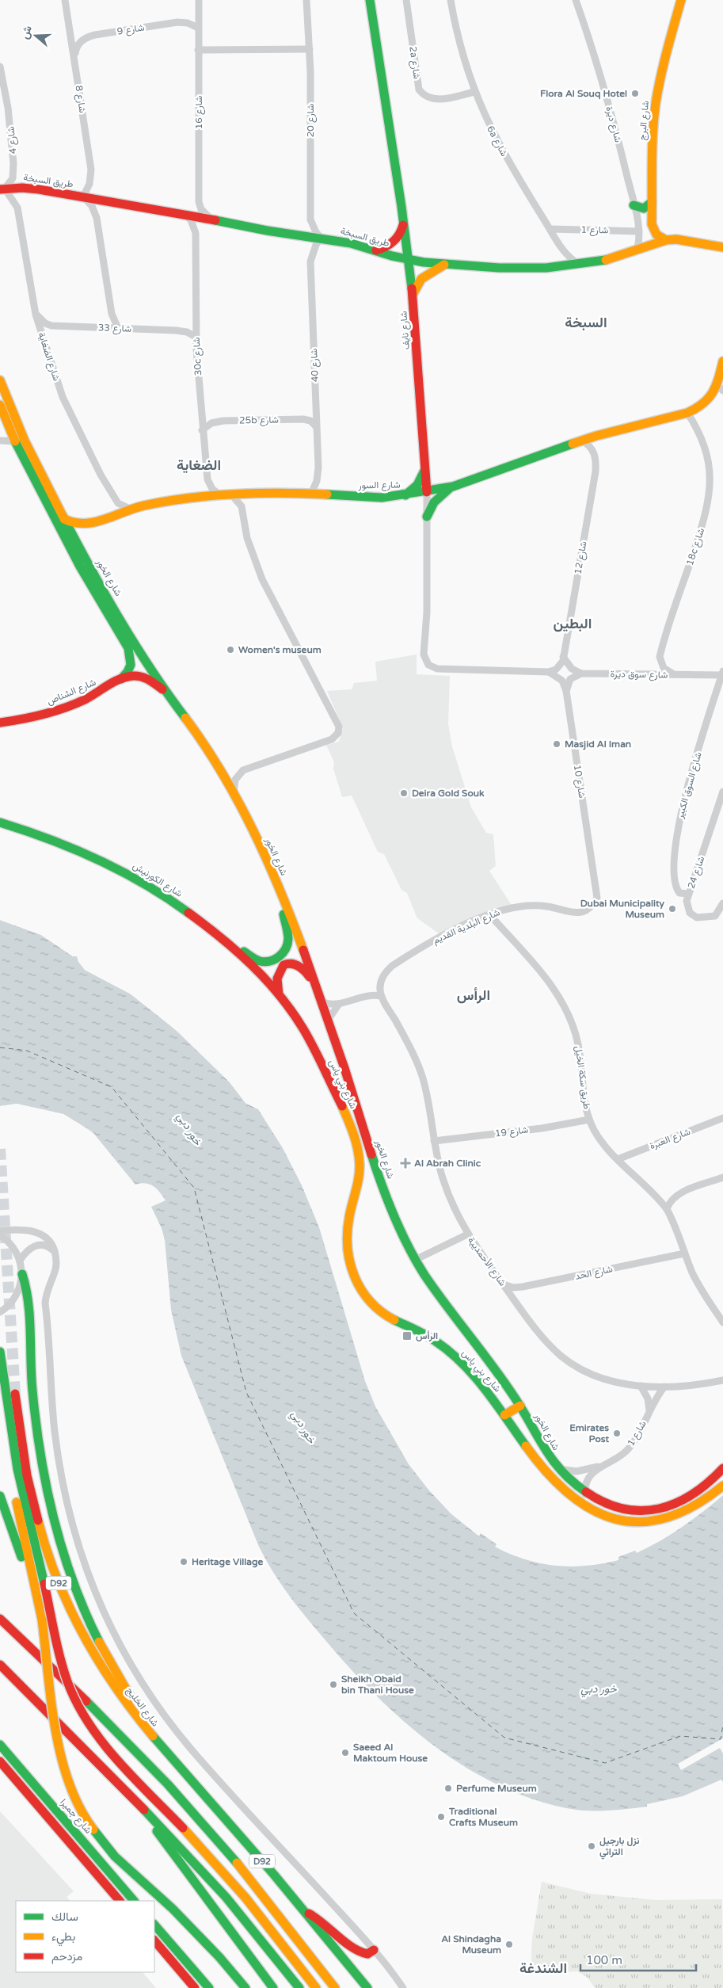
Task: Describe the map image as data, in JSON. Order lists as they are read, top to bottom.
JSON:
{
  "streets": {
    "main road": [
      "شارع البرج",
      "طريق السبخة",
      "شارع نايف",
      "شارع السور",
      "شارع الخور",
      "شارع الشناص",
      "شارع الكورنيش",
      "شارع بني ياس",
      "D92",
      "شارع الخليج",
      "شارع جميرا"
    ],
    "street": [
      "شارع 9",
      "2a شارع",
      "شارع 8",
      "شارع 16",
      "شارع 20",
      "شارع ديرة",
      "شارع 4",
      "6a شارع",
      "شارع 1",
      "شارع 33",
      "شارع الضغاية",
      "30c شارع",
      "شارع 40",
      "25b شارع",
      "18c شارع",
      "شارع 12",
      "شارع سوق ديرة",
      "شارع 10",
      "شارع السوق الكبير",
      "شارع 24",
      "شارع البلدية القديم",
      "طريق سكة الخيل",
      "شارع 19",
      "شارع العبرة",
      "شارع الأحمديية",
      "شارع الحد"
    ]
  },
  "crossings": [
    ["شارع 9", "شارع 8"],
    ["شارع 9", "شارع 16"],
    ["2a شارع", "6a شارع"],
    ["شارع 8", "طريق السبخة"],
    ["شارع 16", "طريق السبخة"],
    ["شارع 20", "طريق السبخة"],
    ["شارع 20", "شارع 40"],
    ["شارع البرج", "طريق السبخة"],
    ["شارع ديرة", "طريق السبخة"],
    ["شارع ديرة", "شارع 1"],
    ["شارع 4", "طريق السبخة"],
    ["شارع 4", "شارع الضغاية"],
    ["6a شارع", "طريق السبخة"],
    ["6a شارع", "شارع 1"],
    ["طريق السبخة", "شارع نايف"],
    ["طريق السبخة", "شارع الضغاية"],
    ["طريق السبخة", "30c شارع"],
    ["طريق السبخة", "شارع 40"],
    ["شارع 1", "شارع الخور"],
    ["شارع 1", "شارع الأحمديية"],
    ["شارع 33", "شارع الضغاية"],
    ["شارع 33", "30c شارع"],
    ["شارع نايف", "شارع السور"],
    ["شارع الضغاية", "شارع السور"],
    ["30c شارع", "25b شارع"],
    ["30c شارع", "شارع السور"],
    ["شارع 40", "25b شارع"],
    ["شارع 40", "شارع السور"],
    ["شارع السور", "18c شارع"],
    ["شارع السور", "شارع 12"],
    ["شارع السور", "شارع الخور"],
    ["18c شارع", "شارع سوق ديرة"],
    ["شارع الخور", "شارع الشناص"],
    ["شارع سوق ديرة", "شارع السوق الكبير"],
    ["شارع 10", "شارع البلدية القديم"],
    ["شارع السوق الكبير", "شارع 24"],
    ["شارع الكورنيش", "شارع بني ياس"],
    ["شارع البلدية القديم", "طريق سكة الخيل"],
    ["طريق سكة الخيل", "شارع 19"],
    ["طريق سكة الخيل", "شارع العبرة"],
    ["طريق سكة الخيل", "شارع الحد"],
    ["شارع 19", "شارع الأحمديية"],
    ["شارع الأحمديية", "شارع الحد"]
  ],
  "districts": [
    "السبخة",
    "الضغاية",
    "البطين",
    "الرأس",
    "الشندغة"
  ],
  "water": ["خور دبي"],
  "places": {
    "other": [
      "Flora Al Souq Hotel",
      "Women's museum",
      "Masjid Al Iman",
      "Deira Gold Souk",
      "Dubai Municipality Museum",
      "Emirates Post",
      "Heritage Village",
      "Sheikh Obaid bin Thani House",
      "Saeed Al Maktoum House",
      "Perfume Museum",
      "Traditional Crafts Museum",
      "نزل بارجيل التراثي",
      "Al Shindagha Museum"
    ],
    "health": ["Al Abrah Clinic"],
    "transit": ["الرأس"]
  },
  "legend": ["سالك", "بطيء", "مزدحم"],
  "scale_bar": "100 m",
  "north": "left"
}
